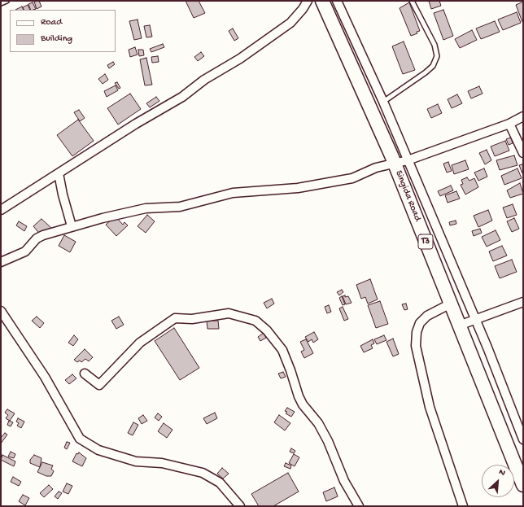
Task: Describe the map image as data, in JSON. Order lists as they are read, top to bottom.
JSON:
{
  "streets": {
    "highway": ["Singida Road", "T3"]
  },
  "legend": ["Road", "Building"],
  "north": "top right"
}
